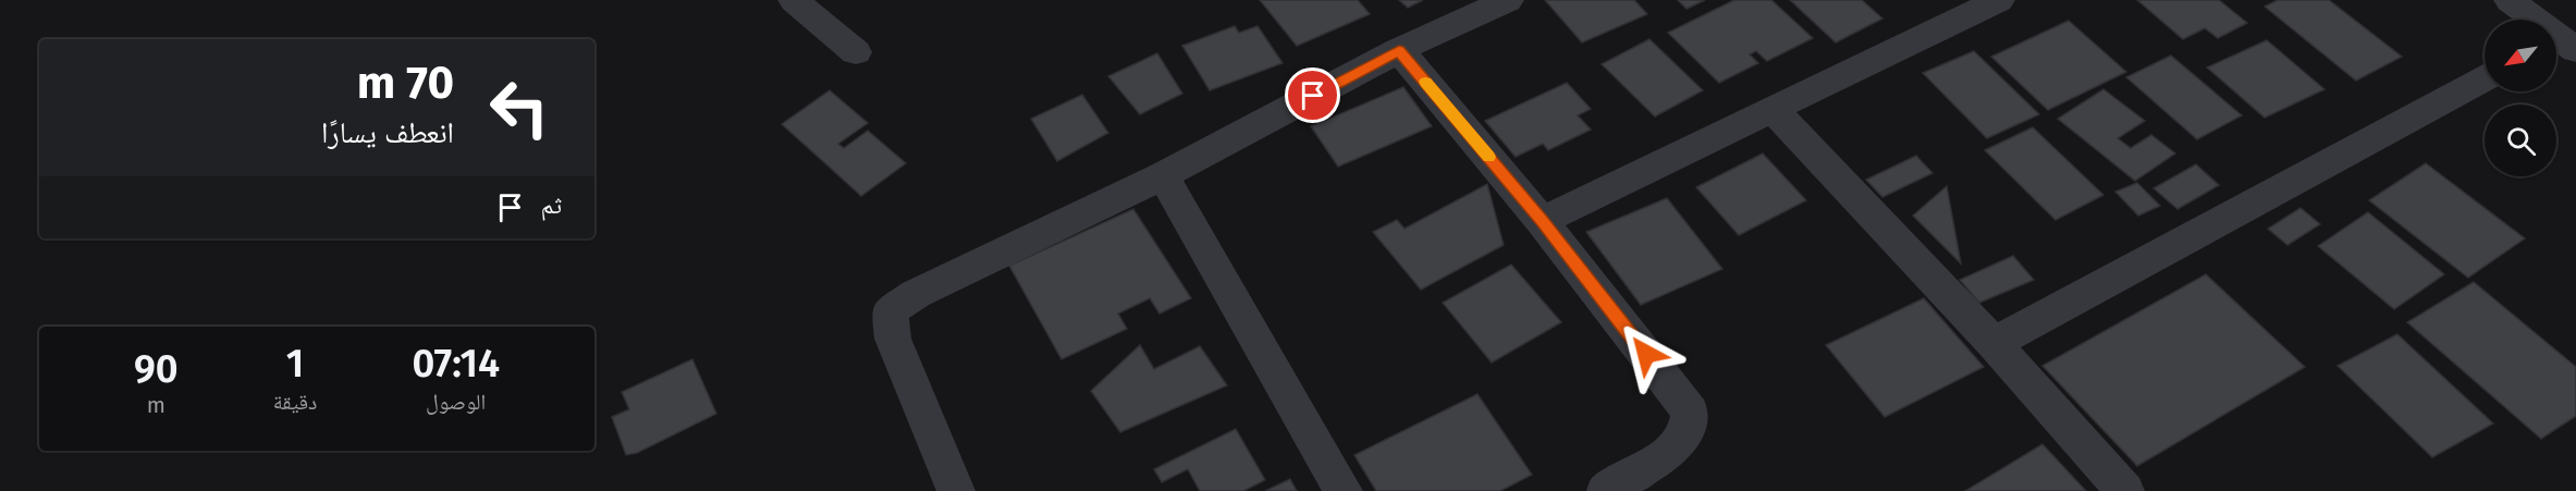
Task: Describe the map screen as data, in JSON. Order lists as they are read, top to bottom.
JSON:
{
  "north": "bottom left",
  "page": {
    "turn": ["70 m", "انعطف يسارًا"],
    "then": "ثم",
    "eta": [
      "07:14",
      "الوصول",
      "1",
      "دقيقة",
      "90",
      "m"
    ]
  }
}
